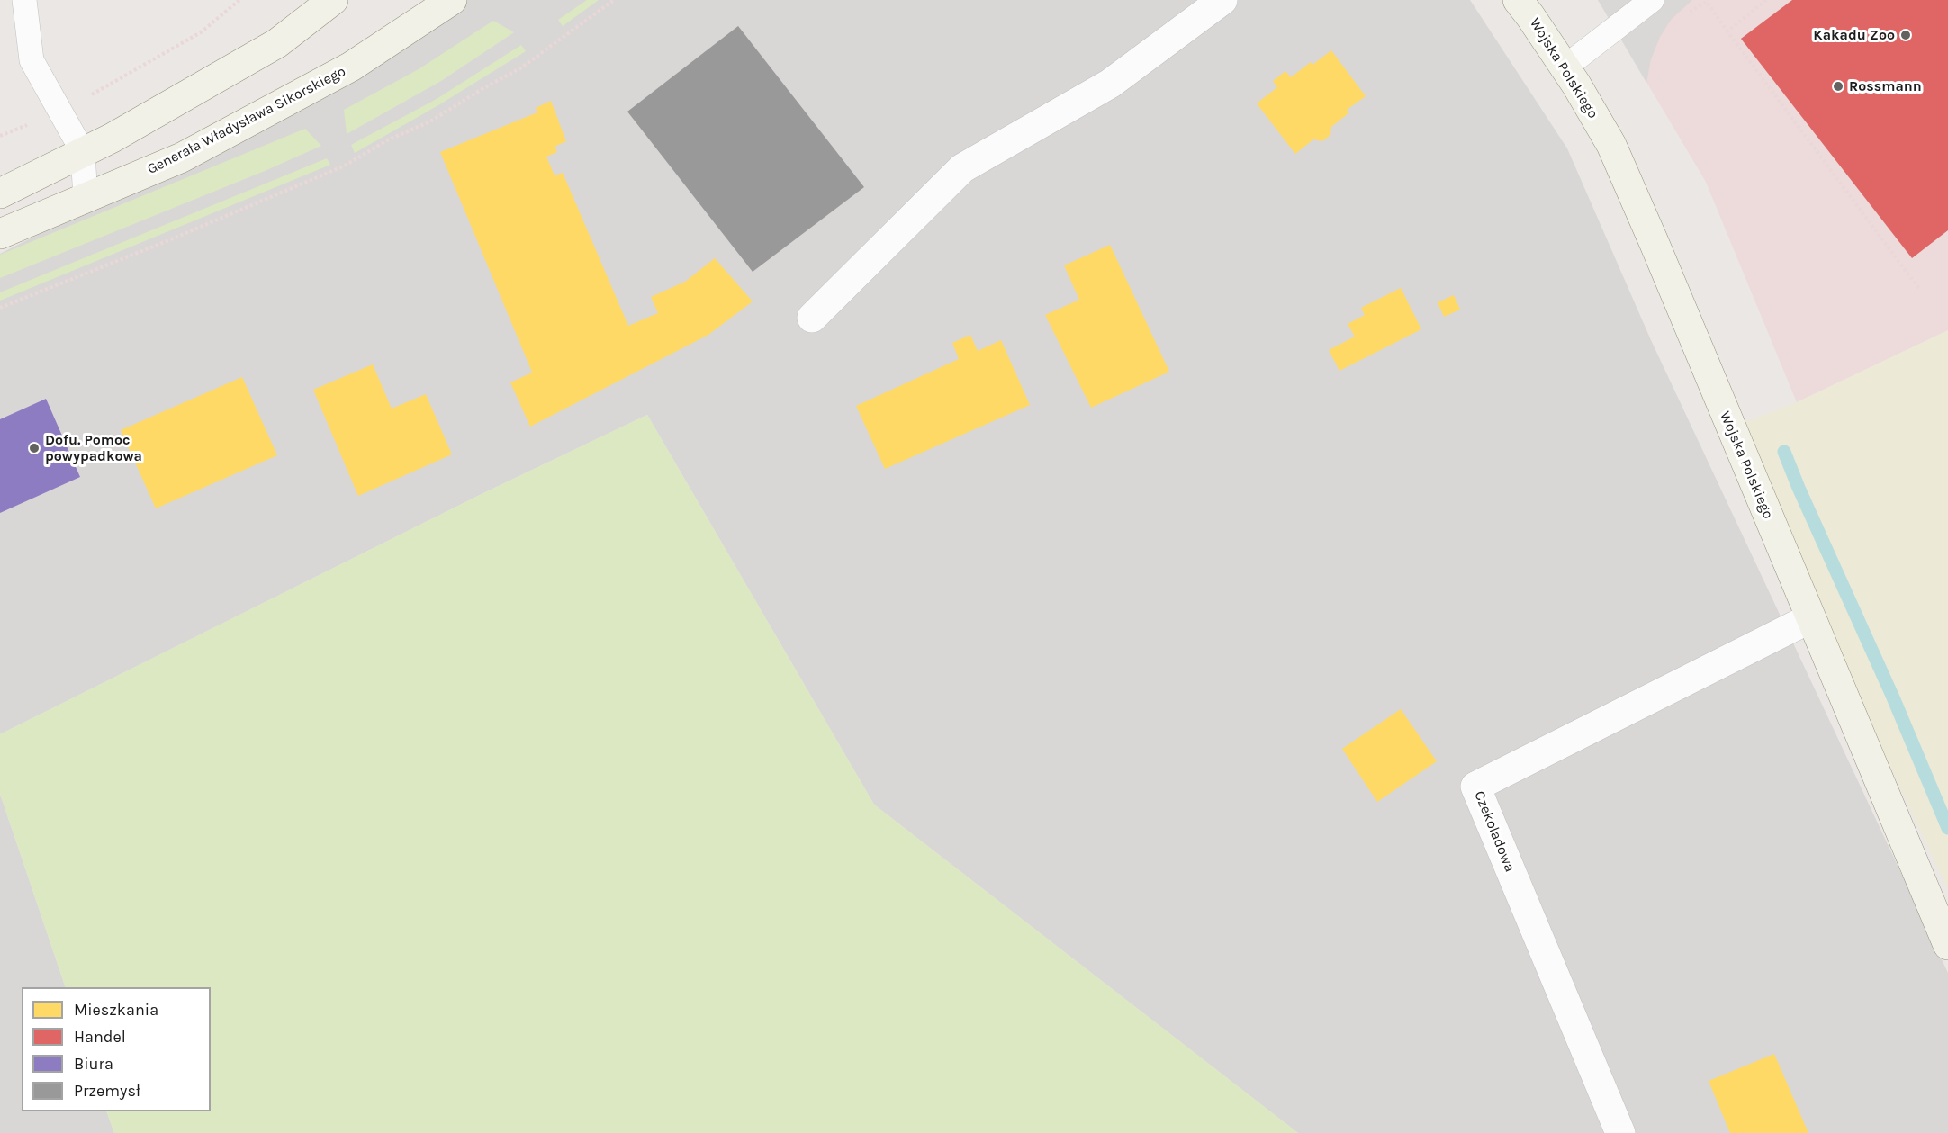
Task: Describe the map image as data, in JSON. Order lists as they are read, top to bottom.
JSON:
{
  "streets": {
    "street": ["Wojska Polskiego", "Generała Władysława Sikorskiego", "Czekoladowa"]
  },
  "crossings": [
    ["Wojska Polskiego", "Czekoladowa"]
  ],
  "places": ["Kakadu Zoo", "Rossmann", "Dofu. Pomoc powypadkowa"],
  "legend": [
    "Mieszkania",
    "Handel",
    "Biura",
    "Przemysł"
  ]
}
